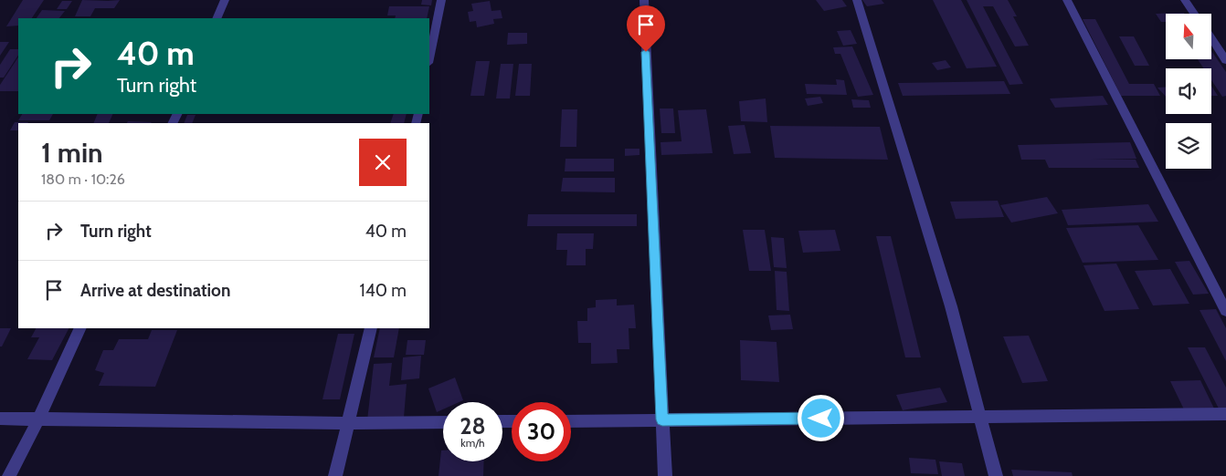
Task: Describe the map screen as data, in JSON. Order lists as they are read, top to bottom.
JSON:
{
  "north": "top",
  "page": {
    "turn": ["40 m", "Turn right"],
    "heading": ["1 min", "180 m · 10:26"],
    "list": [
      {
        "name": "Turn right",
        "value": "40 m"
      },
      {
        "name": "Arrive at destination",
        "value": "140 m"
      }
    ],
    "speed": "28 km/h",
    "limit": "30"
  }
}
